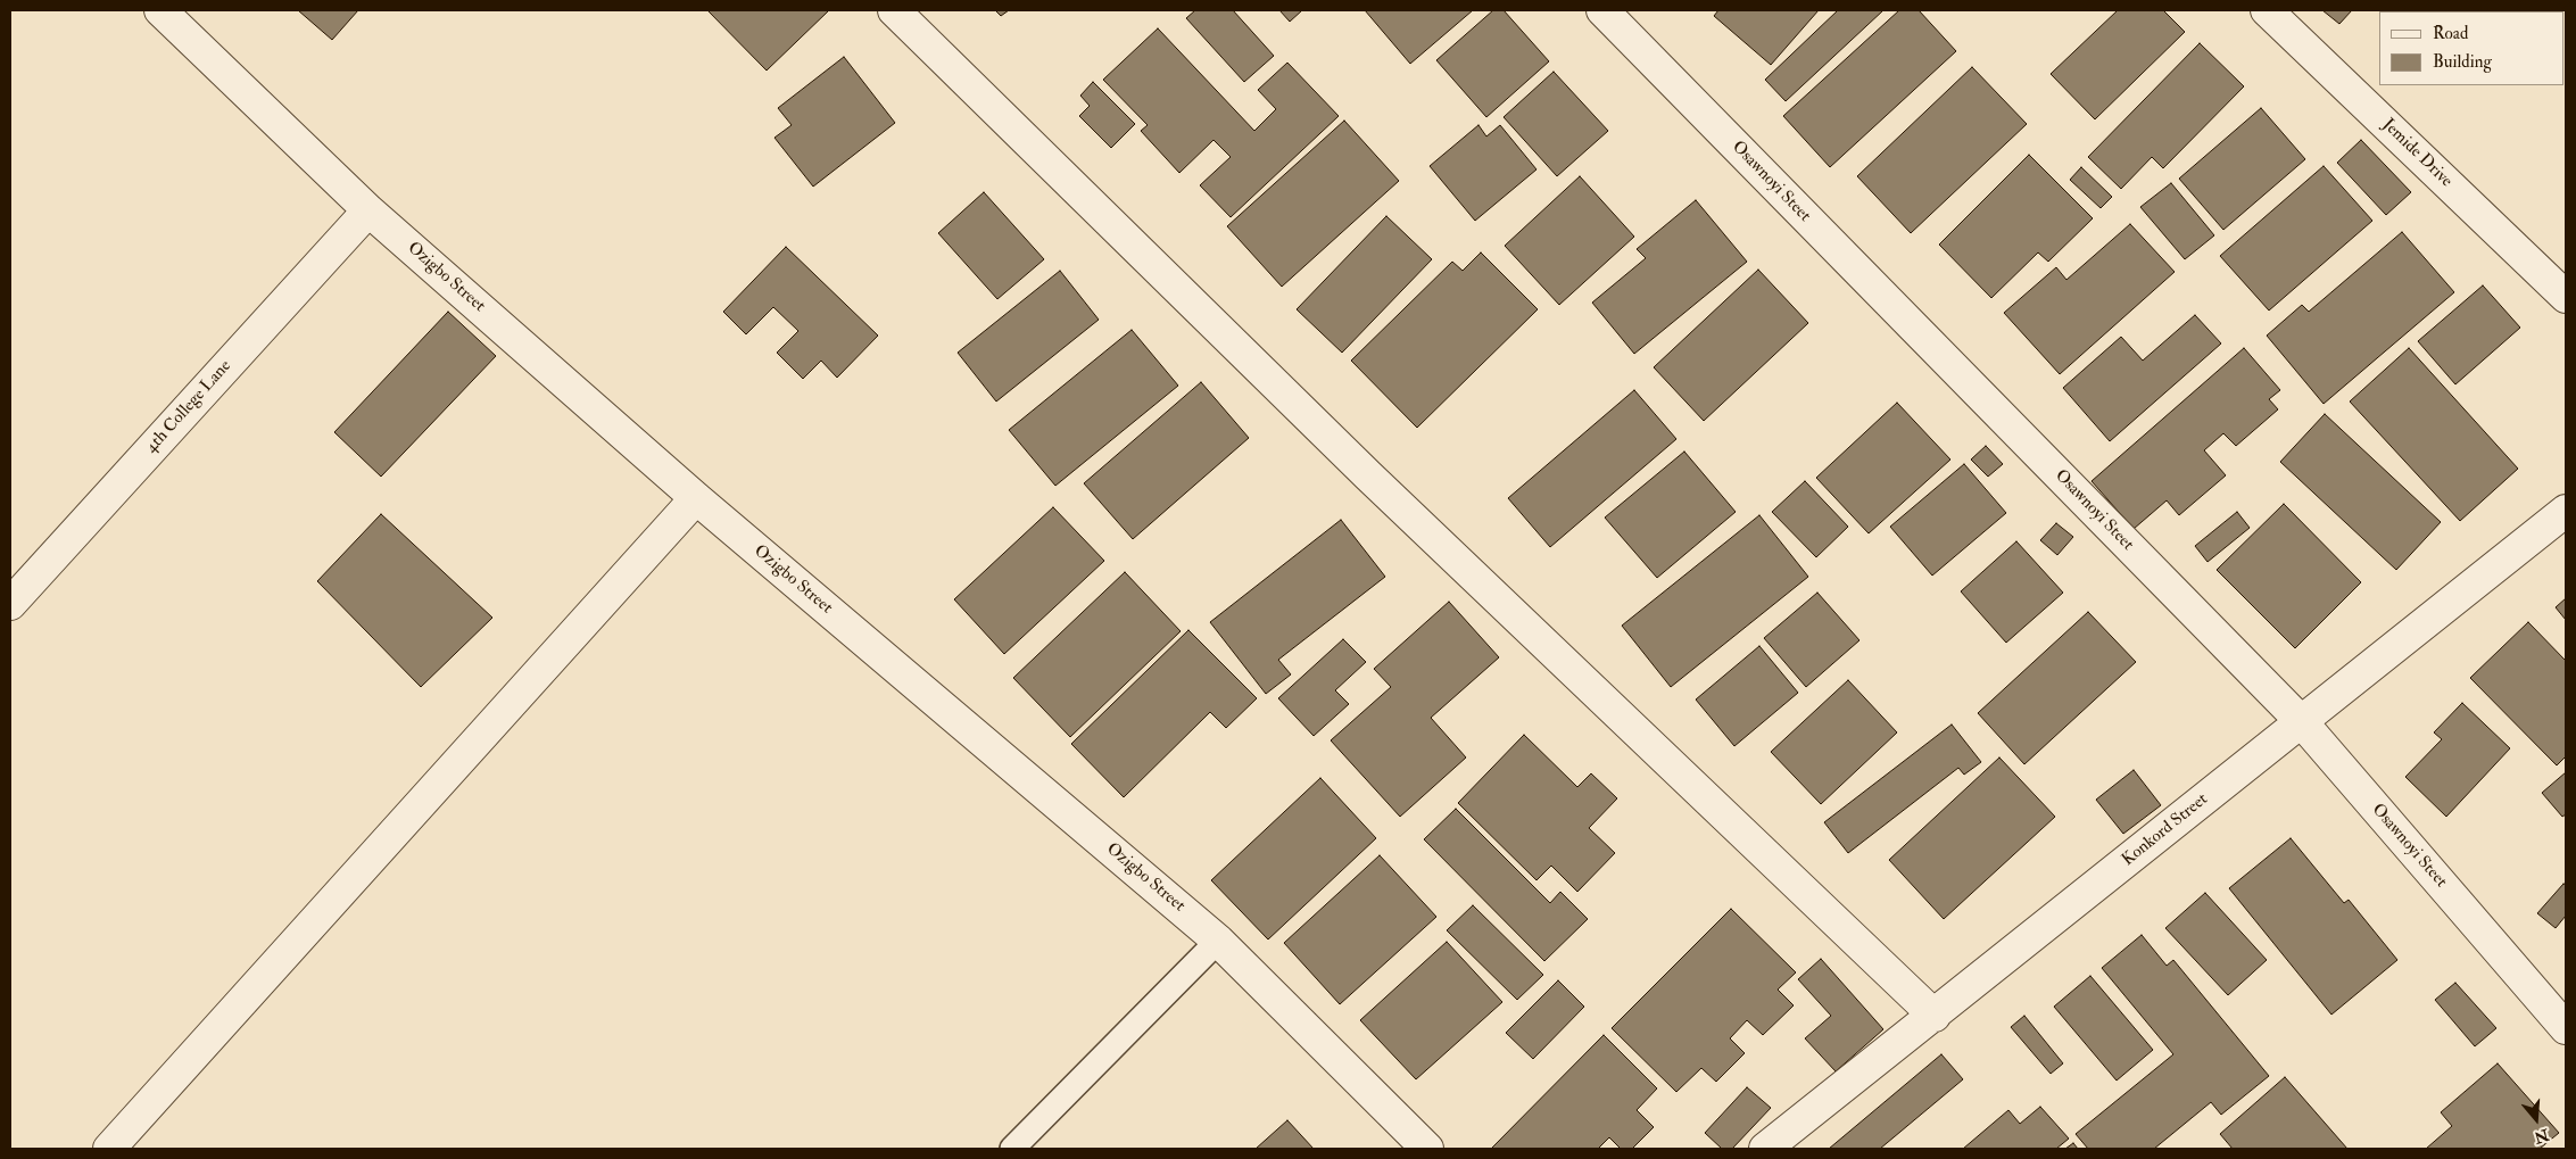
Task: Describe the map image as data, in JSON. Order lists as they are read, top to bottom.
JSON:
{
  "streets": {
    "street": [
      "Jemide Drive",
      "Osawnoyi Steet",
      "Ozigbo Street",
      "4th College Lane",
      "Konkord Street"
    ]
  },
  "crossings": [
    ["Osawnoyi Steet", "Konkord Street"],
    ["Ozigbo Street", "4th College Lane"]
  ],
  "legend": ["Road", "Building"],
  "north": "bottom"
}
